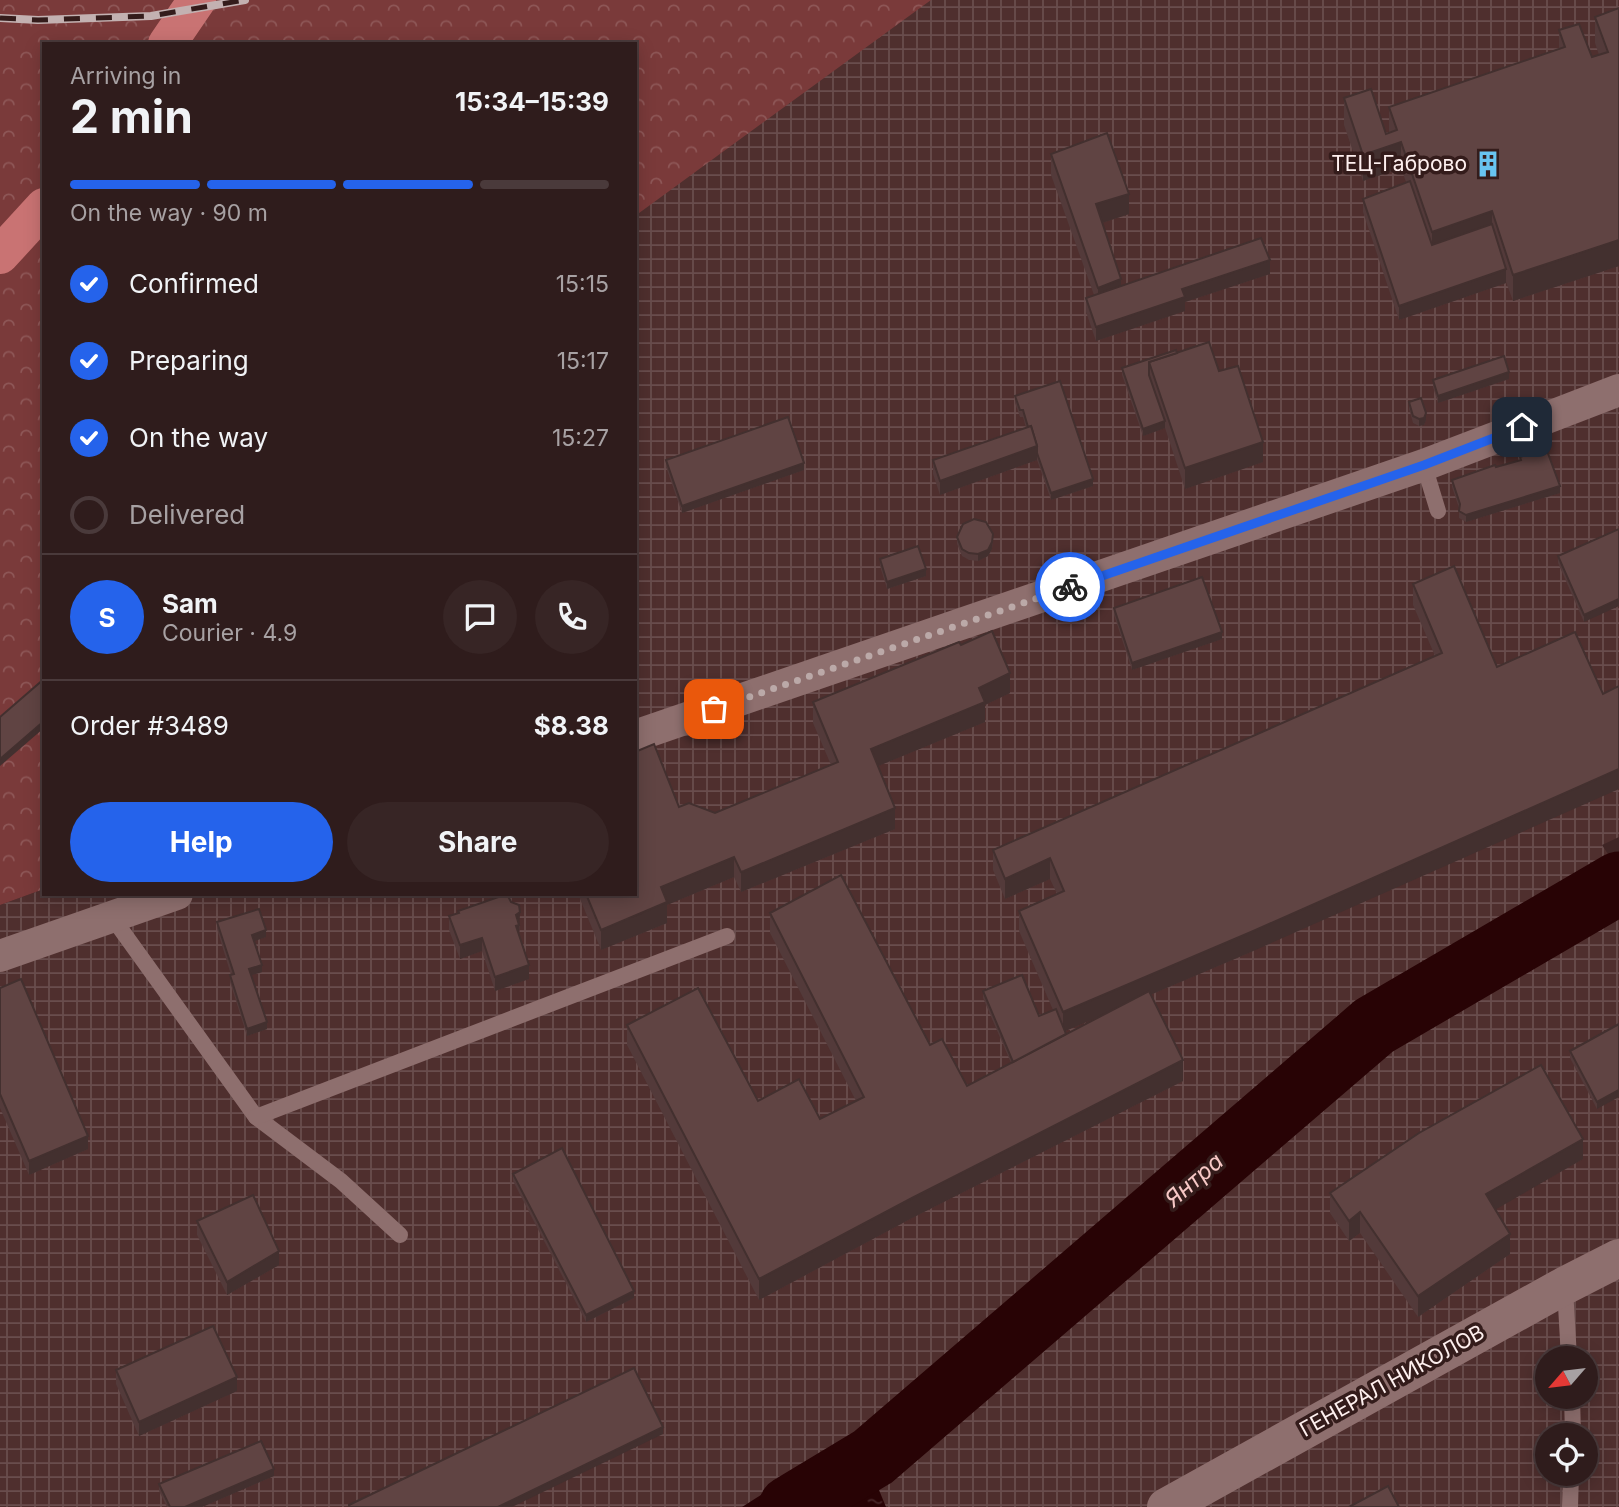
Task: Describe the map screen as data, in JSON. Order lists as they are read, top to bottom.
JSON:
{
  "streets": {
    "street": ["ГЕНЕРАЛ НИКОЛОВ"]
  },
  "water": ["Янтра"],
  "places": {
    "building": ["ТЕЦ-Габрово"]
  },
  "north": "bottom left",
  "page": {
    "heading": ["2 min", "Arriving in", "15:34–15:39"],
    "panel": [
      "Sam",
      "Courier · 4.9",
      "Order #3489",
      "$8.38"
    ],
    "bar": "On the way · 90 m",
    "list": [
      ["Confirmed", "15:15"],
      ["Preparing", "15:17"],
      ["On the way", "15:27"],
      "Delivered"
    ],
    "round": "S",
    "buttons": ["Help", "Share"]
  }
}
